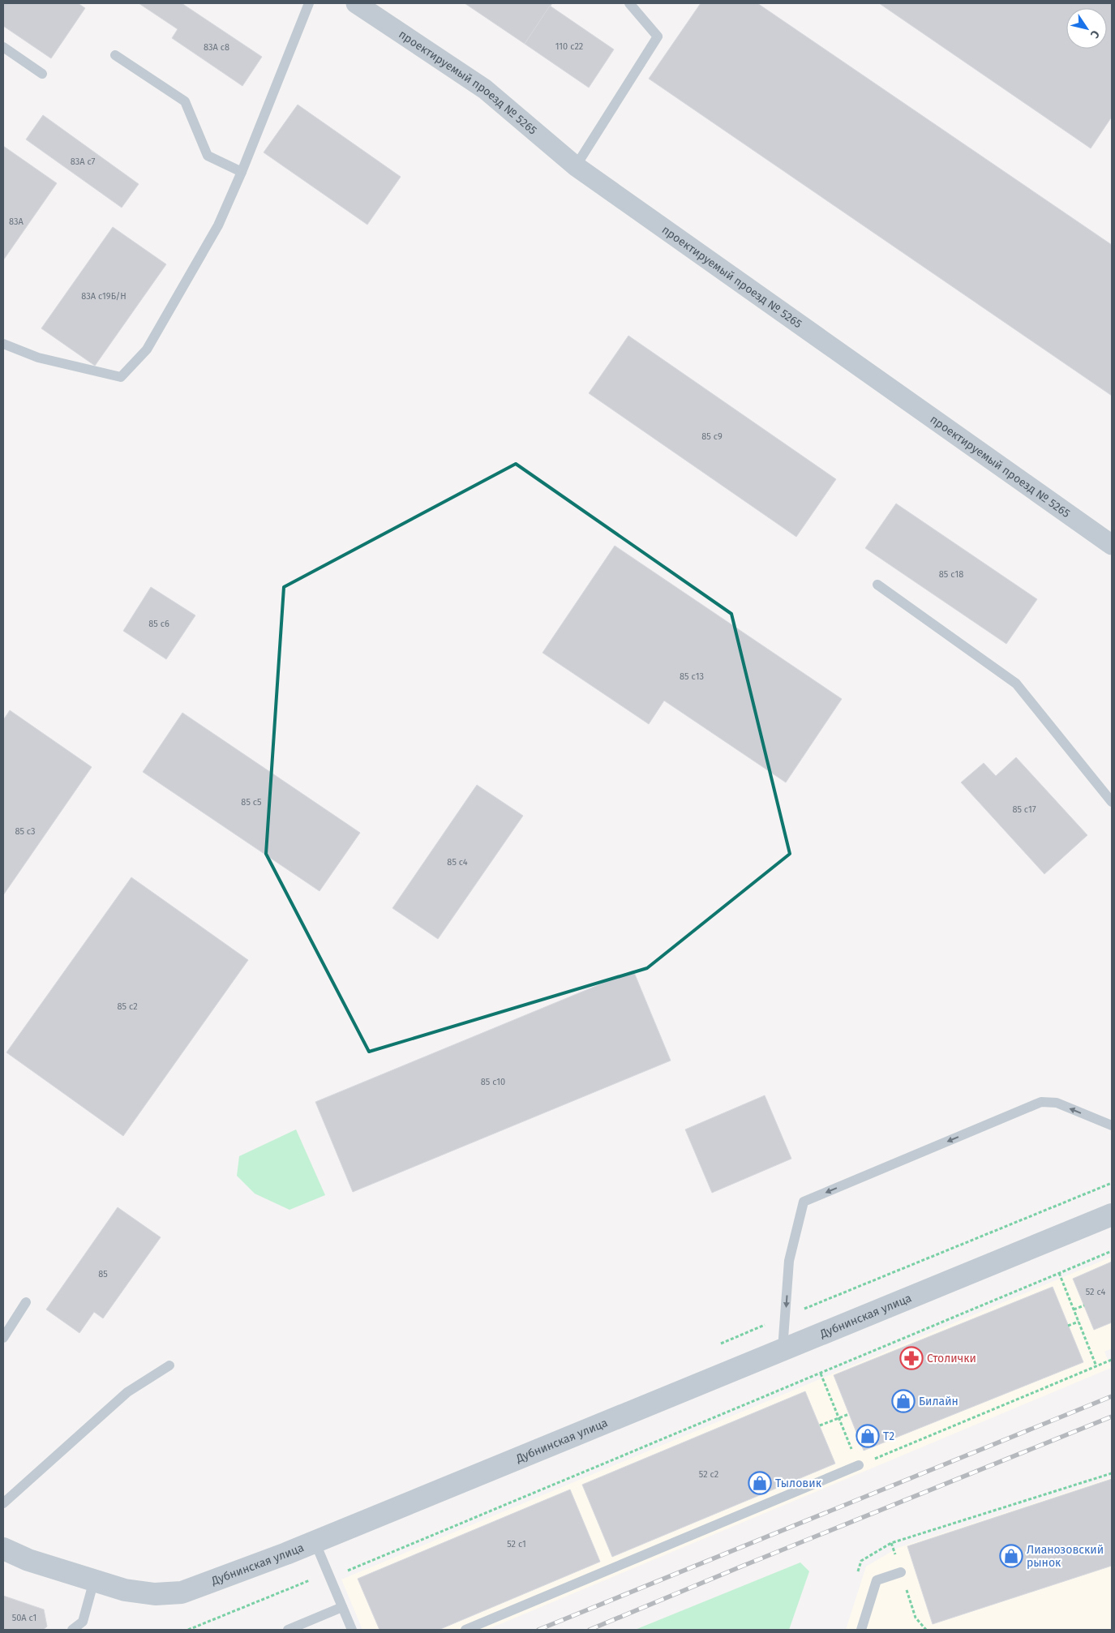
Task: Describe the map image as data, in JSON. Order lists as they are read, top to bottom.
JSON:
{
  "streets": {
    "street": ["проектируемый проезд № 5265", "Дубнинская улица"]
  },
  "places": {
    "pharmacy": ["Столички"],
    "shop": [
      "Билайн",
      "T2",
      "Тыловик",
      "Лианозовский рынок"
    ]
  },
  "house_numbers": [
    "110 с22",
    "83А с8",
    "83А с7",
    "83А",
    "83А с19Б/Н",
    "85 с9",
    "85 с18",
    "85 с6",
    "85 с13",
    "85 с5",
    "85 с17",
    "85 с3",
    "85 с4",
    "85 с2",
    "85 с10",
    "85",
    "52 с4",
    "52 с2",
    "52 с1",
    "50А с1"
  ],
  "north": "bottom right"
}
